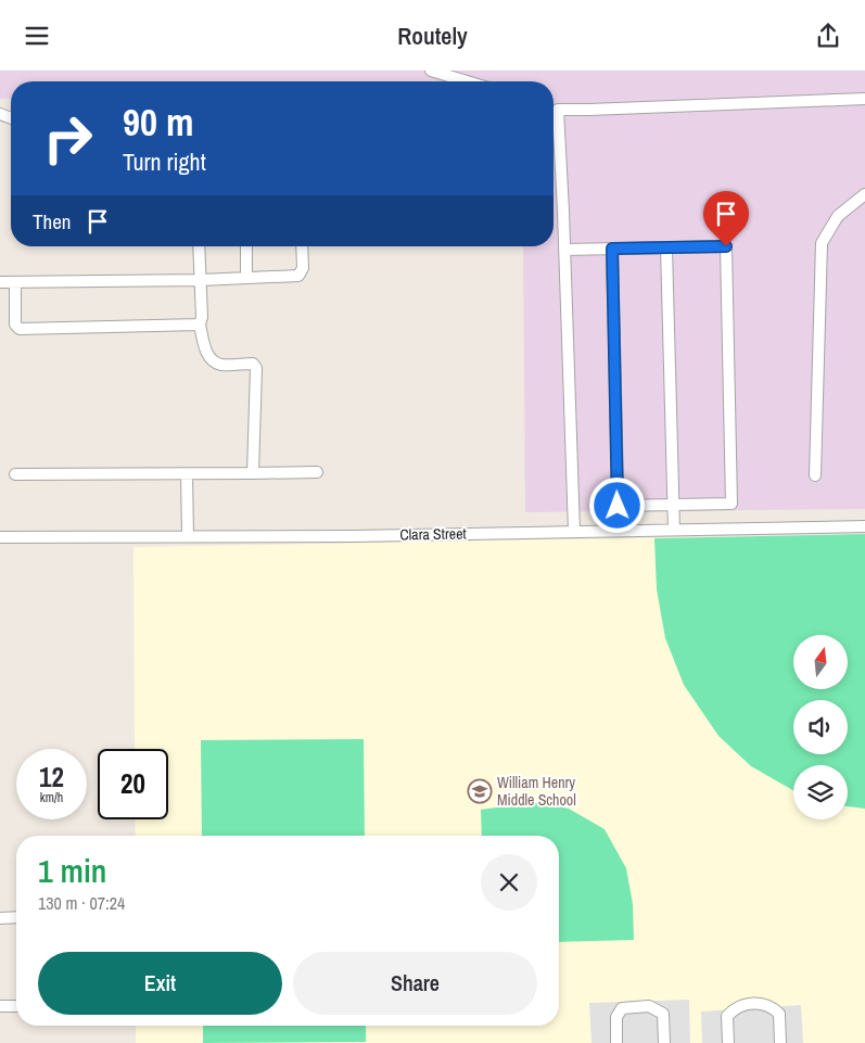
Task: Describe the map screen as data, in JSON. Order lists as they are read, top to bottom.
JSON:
{
  "streets": {
    "lane": ["Clara Street"]
  },
  "places": {
    "school or university": ["William Henry Middle School"]
  },
  "north": "top",
  "page": {
    "header": "Routely",
    "turn": ["90 m", "Turn right"],
    "then": "Then",
    "speed": "12 km/h",
    "limit": "20",
    "heading": ["1 min", "130 m · 07:24"],
    "buttons": ["Exit", "Share"]
  }
}
